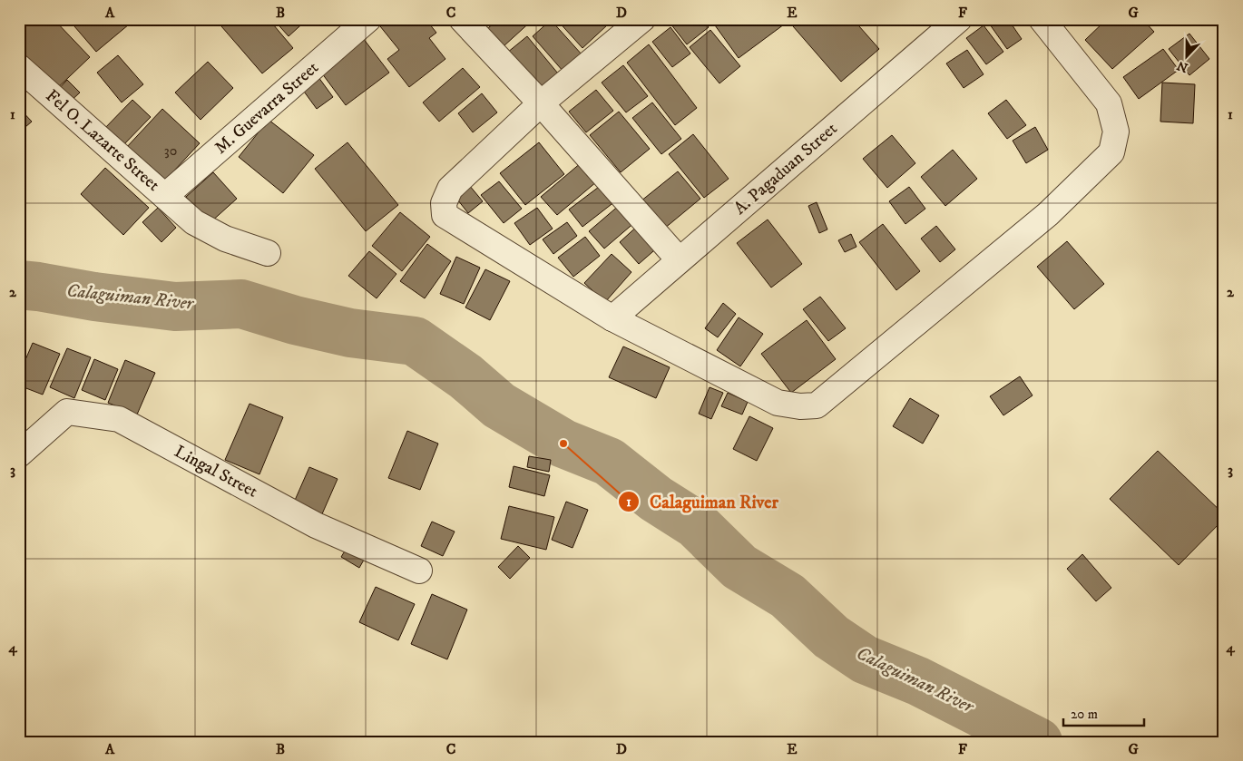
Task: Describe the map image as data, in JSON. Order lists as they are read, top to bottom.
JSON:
{
  "streets": {
    "street": [
      "M. Guevarra Street",
      "Fel O. Lazarte Street",
      "A. Pagaduan Street",
      "Lingal Street"
    ]
  },
  "crossings": [
    ["M. Guevarra Street", "Fel O. Lazarte Street"]
  ],
  "water": ["Calaguiman River"],
  "places": ["Calaguiman River"],
  "house_numbers": ["30"],
  "scale_bar": "20 m",
  "north": "bottom",
  "grid": {
    "columns": [
      "A",
      "B",
      "C",
      "D",
      "E",
      "F",
      "G"
    ],
    "rows": [
      "1",
      "2",
      "3",
      "4"
    ]
  }
}
